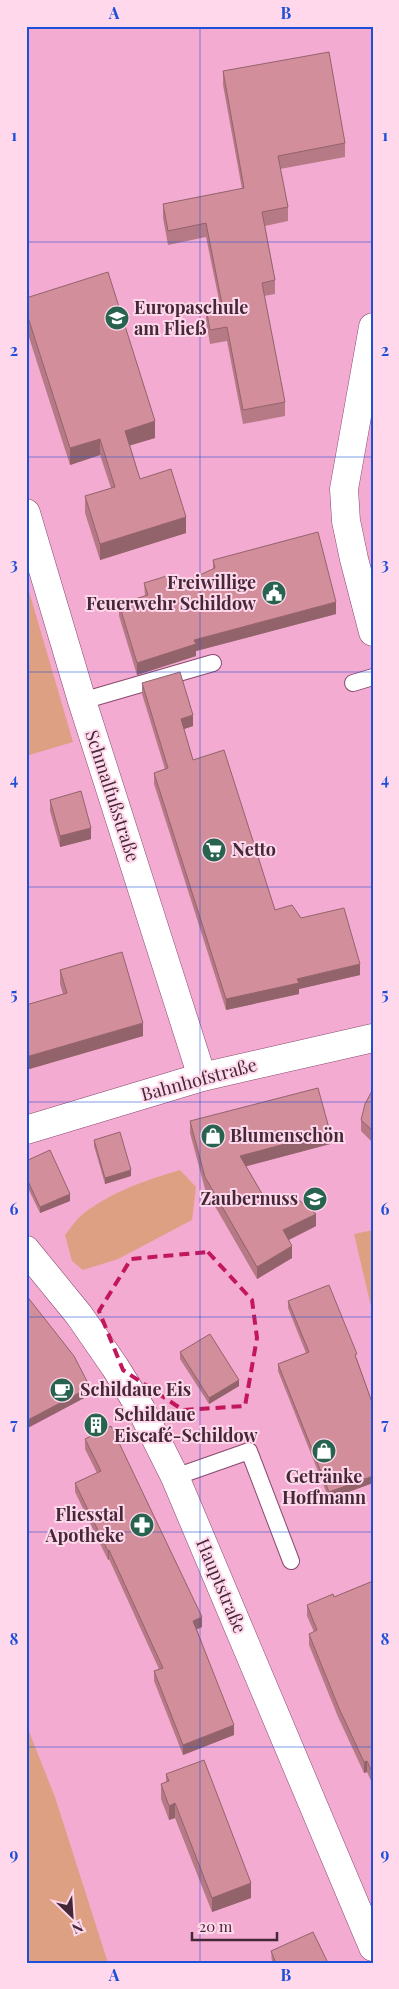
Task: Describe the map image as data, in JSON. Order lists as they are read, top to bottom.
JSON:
{
  "streets": {
    "street": ["Schmalfußstraße", "Bahnhofstraße", "Hauptstraße"]
  },
  "crossings": [
    ["Schmalfußstraße", "Bahnhofstraße"]
  ],
  "places": {
    "school or university": ["Europaschule am Fließ", "Zaubernuss"],
    "public building": ["Freiwillige Feuerwehr Schildow"],
    "supermarket": ["Netto"],
    "shop": ["Blumenschön", "Getränke Hoffmann"],
    "cafe": ["Schildaue Eis"],
    "building": ["Schildaue Eiscafé-Schildow"],
    "pharmacy": ["Fliesstal Apotheke"]
  },
  "scale_bar": "20 m",
  "north": "bottom right",
  "grid": {
    "columns": ["A", "B"],
    "rows": [
      "1",
      "2",
      "3",
      "4",
      "5",
      "6",
      "7",
      "8",
      "9"
    ]
  }
}
